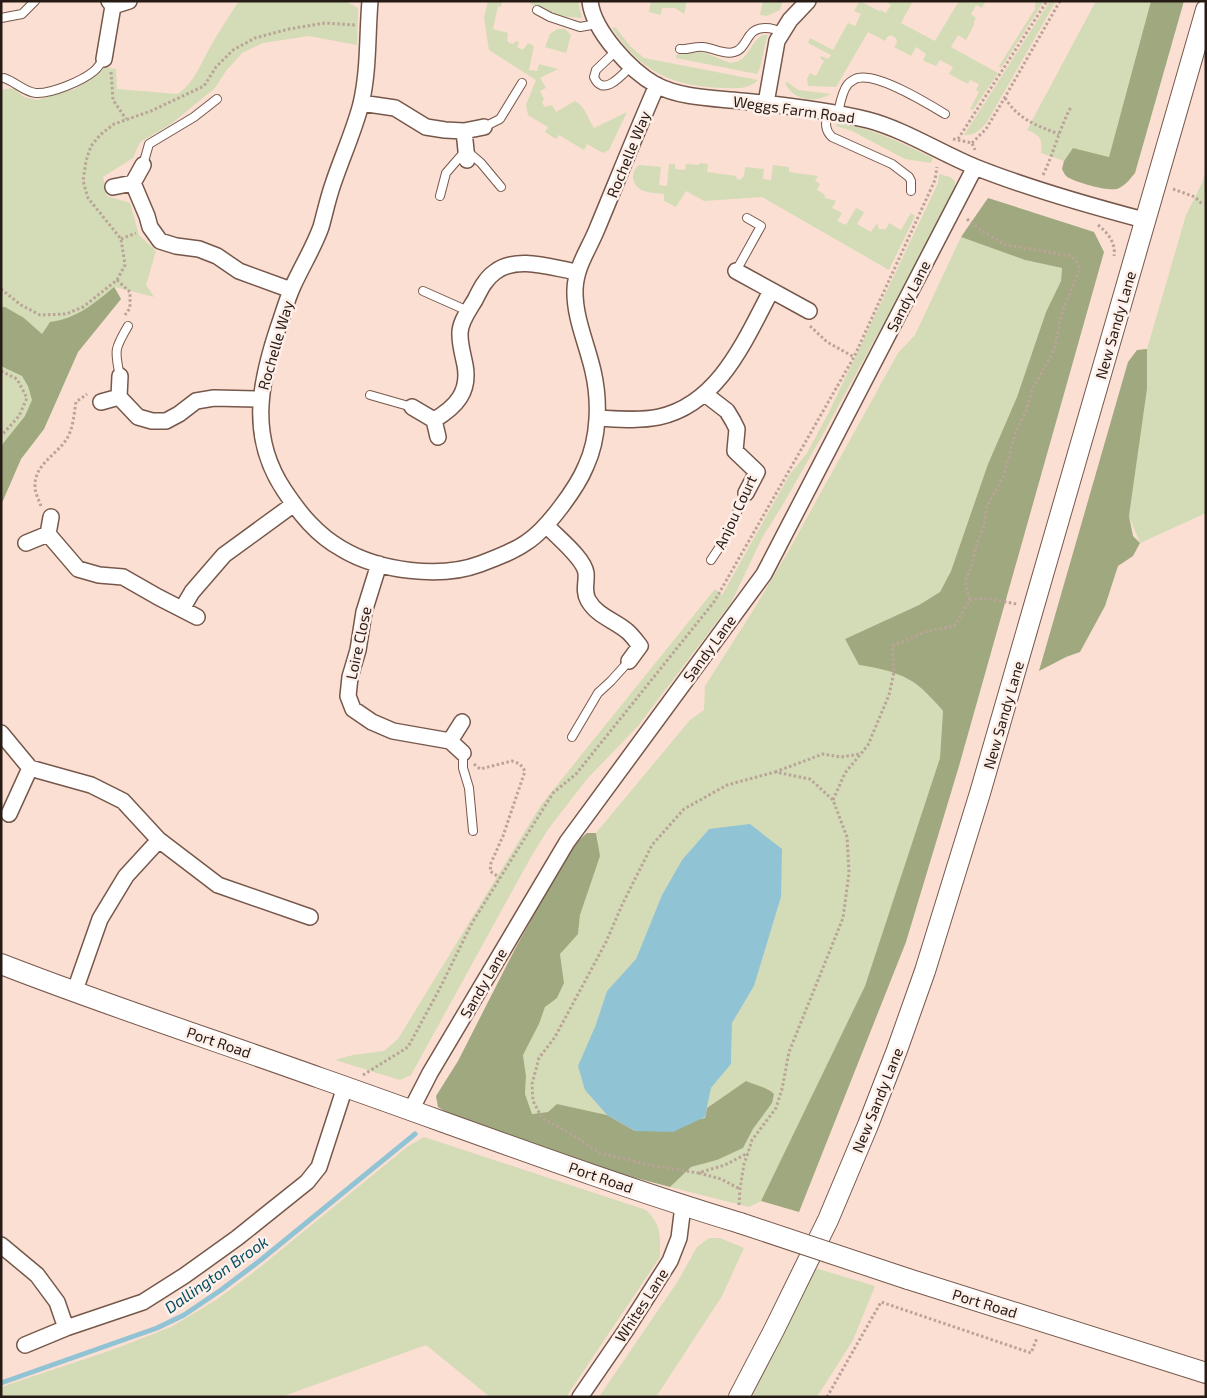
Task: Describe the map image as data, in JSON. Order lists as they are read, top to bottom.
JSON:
{
  "streets": {
    "street": [
      "Weggs Farm Road",
      "Rochelle Way",
      "Sandy Lane",
      "New Sandy Lane",
      "Anjou Court",
      "Loire Close",
      "Port Road",
      "Whites Lane"
    ]
  },
  "crossings": [
    ["Weggs Farm Road", "Rochelle Way"],
    ["Weggs Farm Road", "Sandy Lane"],
    ["Weggs Farm Road", "New Sandy Lane"],
    ["Rochelle Way", "Loire Close"],
    ["Sandy Lane", "Port Road"],
    ["Port Road", "Whites Lane"]
  ],
  "water": ["Dallington Brook"]
}
